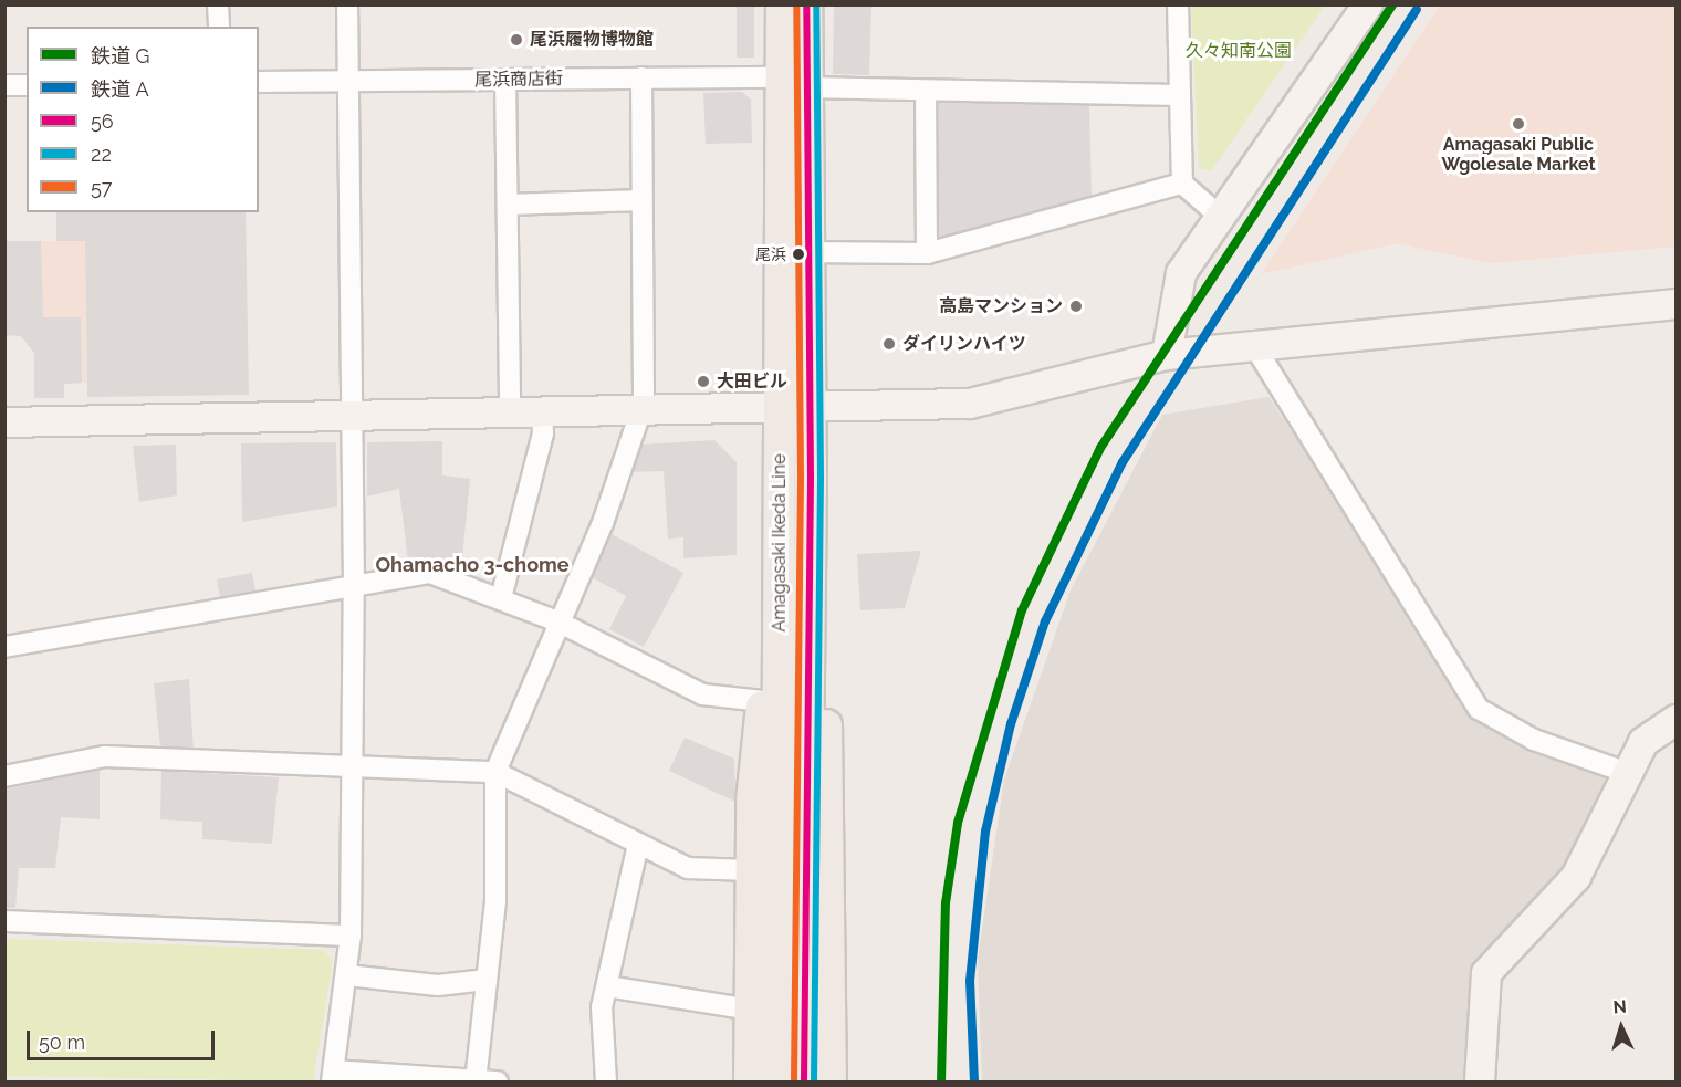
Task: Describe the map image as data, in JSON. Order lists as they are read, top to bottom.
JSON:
{
  "streets": {
    "main road": ["Amagasaki Ikeda Line"],
    "street": ["尾浜商店街"]
  },
  "crossings": [
    ["尾浜商店街", "Amagasaki Ikeda Line"]
  ],
  "districts": ["Ohamacho 3-chome"],
  "parks": ["久々知南公園"],
  "places": [
    "尾浜履物博物館",
    "Amagasaki Public Wgolesale Market",
    "尾浜",
    "高島マンション",
    "ダイリンハイツ",
    "大田ビル"
  ],
  "lines": [
    "rail line G",
    "transit line 56",
    "transit line 22",
    "transit line 57",
    "rail line A"
  ],
  "legend": [
    "鉄道 G",
    "鉄道 A",
    "56",
    "22",
    "57"
  ],
  "scale_bar": "50 m",
  "north": "top"
}
